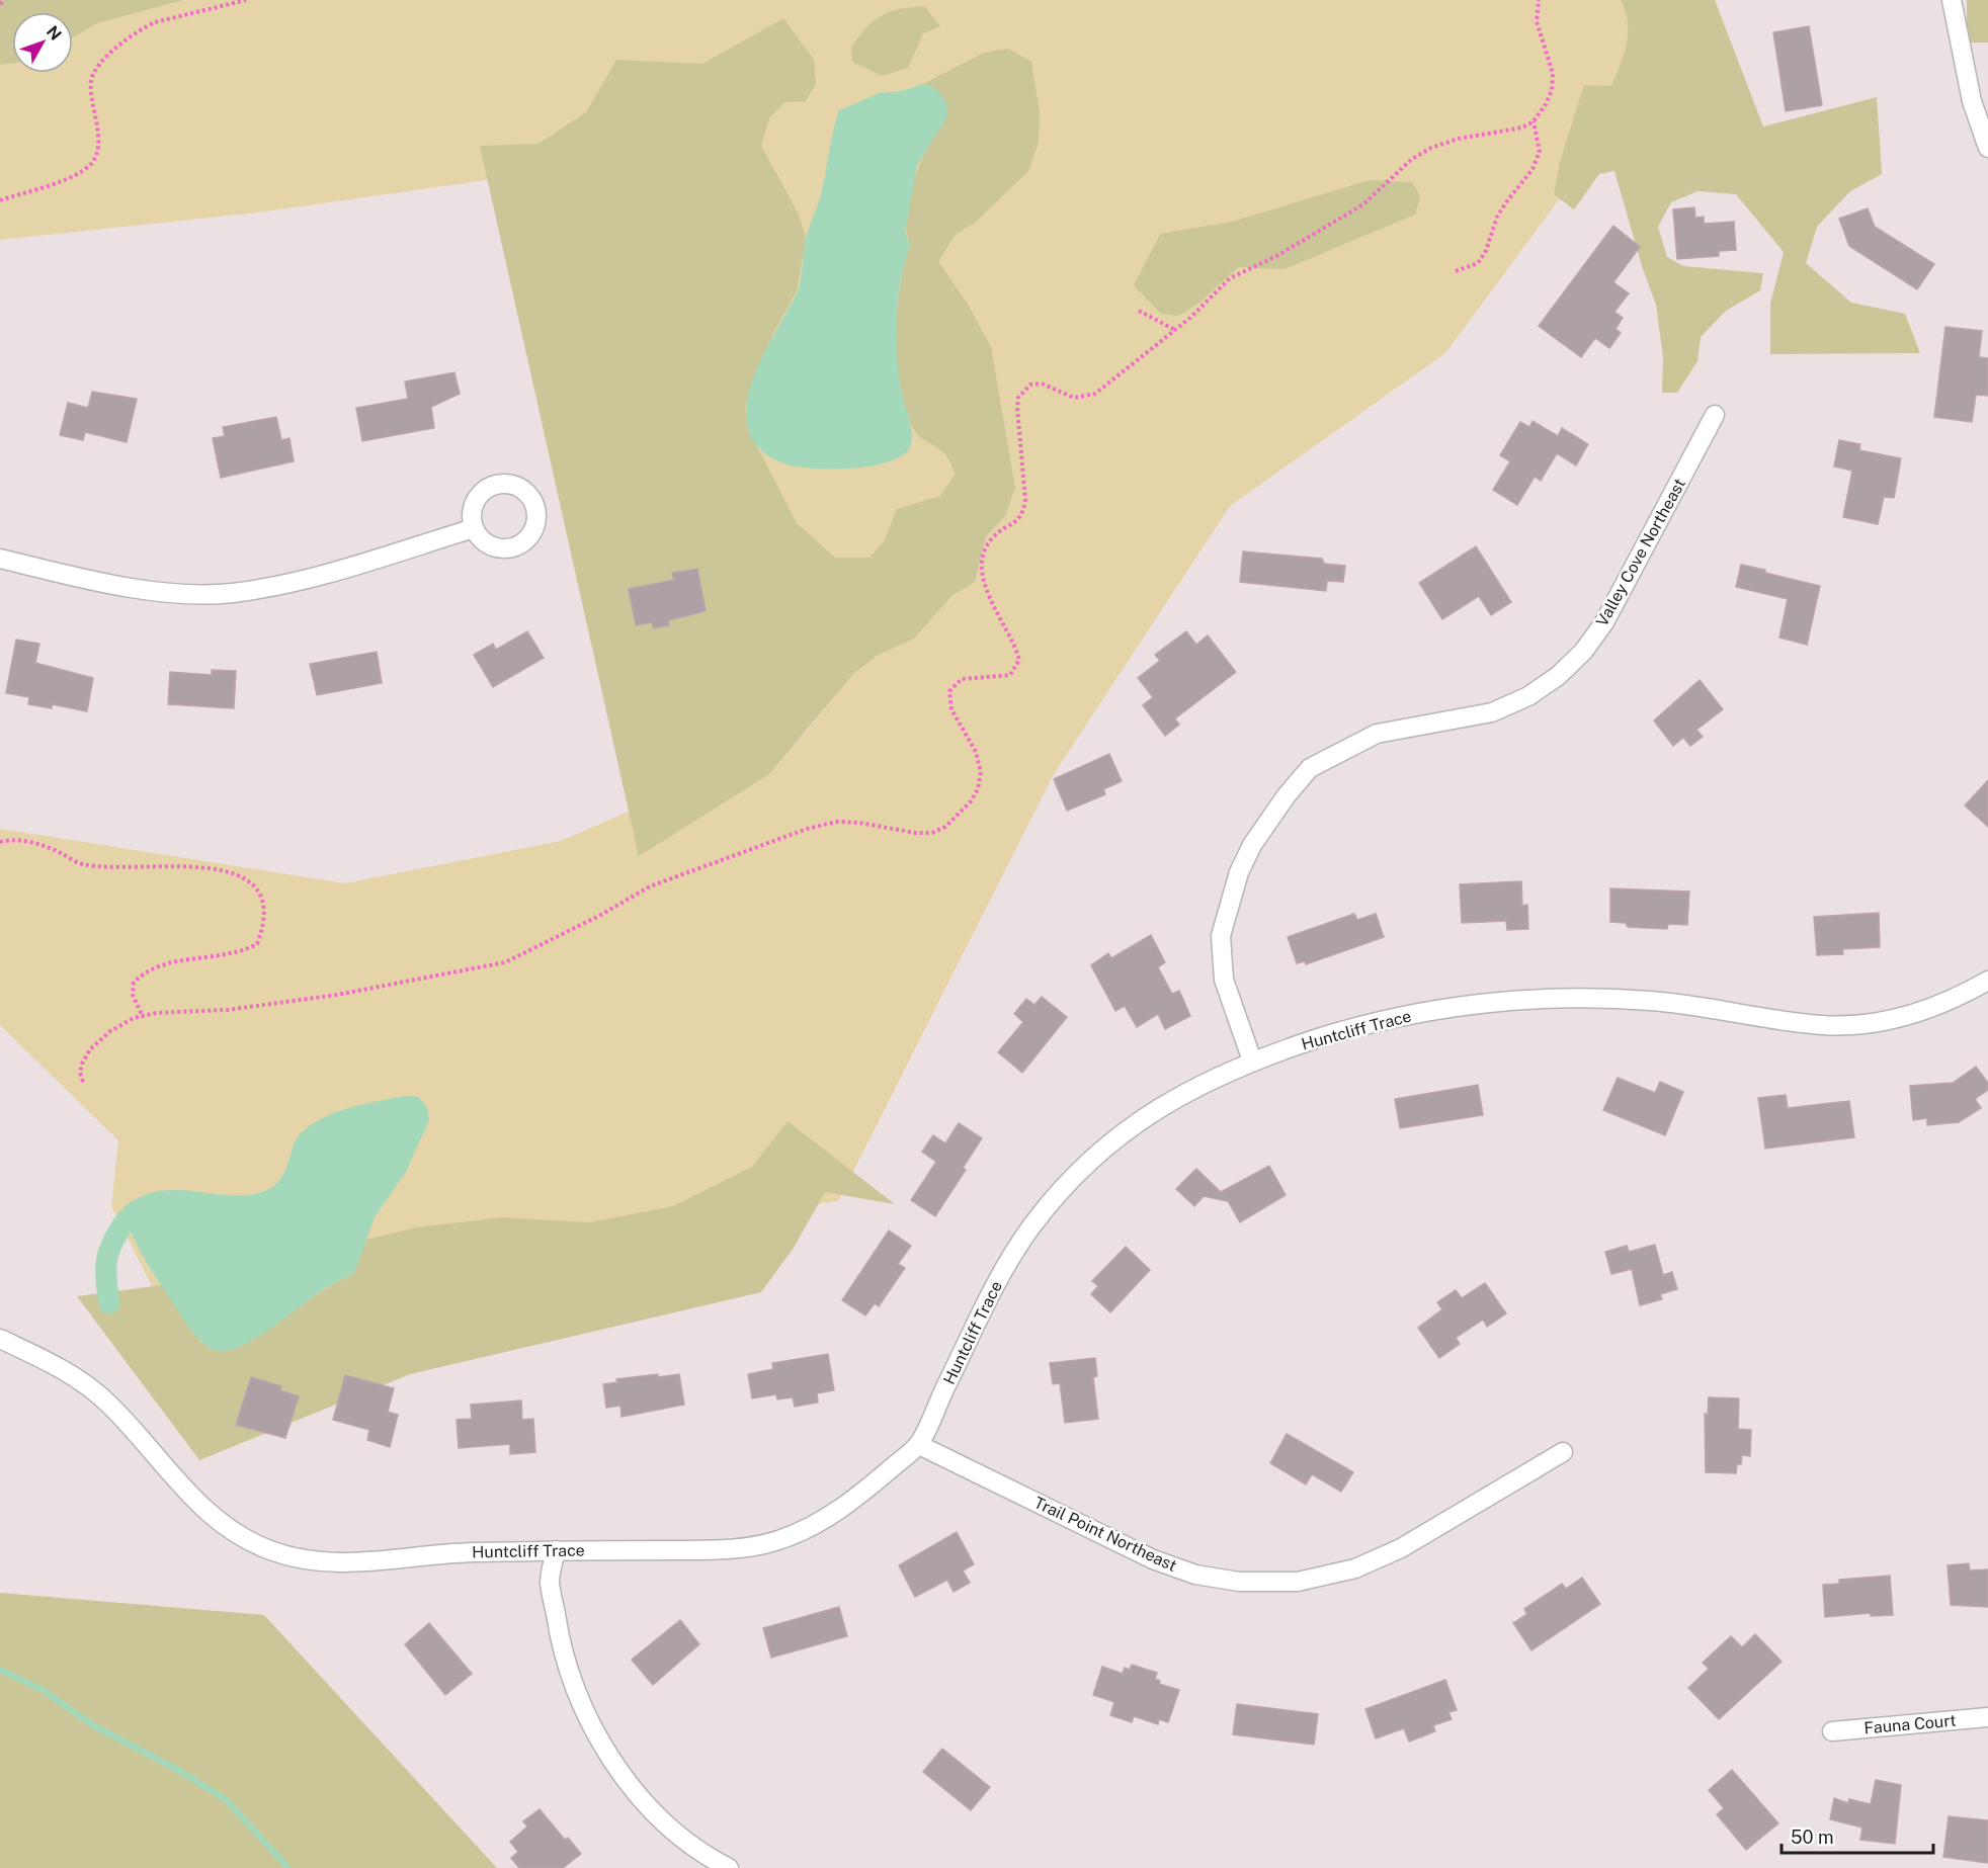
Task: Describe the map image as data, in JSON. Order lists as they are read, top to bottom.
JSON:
{
  "streets": {
    "street": [
      "Valley Cove Northeast",
      "Huntcliff Trace",
      "Trail Point Northeast",
      "Fauna Court"
    ]
  },
  "crossings": [
    ["Valley Cove Northeast", "Huntcliff Trace"],
    ["Huntcliff Trace", "Trail Point Northeast"]
  ],
  "scale_bar": "50 m",
  "north": "top right"
}
